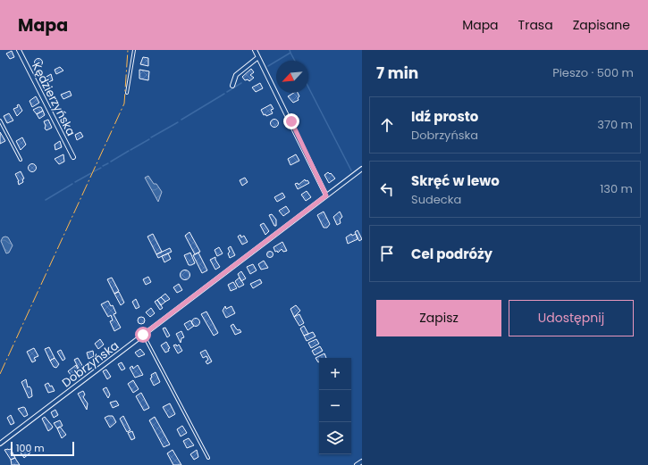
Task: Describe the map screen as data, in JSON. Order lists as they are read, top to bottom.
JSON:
{
  "streets": {
    "street": ["Kędzierzyńska", "Dobrzyńska"]
  },
  "scale_bar": "100 m",
  "north": "bottom left",
  "page": {
    "header": "Mapa",
    "nav": ["Mapa", "Trasa", "Zapisane"],
    "heading": ["7 min", "Pieszo · 500 m"],
    "list": [
      ["Idź prosto", "Dobrzyńska", "370 m"],
      ["Skręć w lewo", "Sudecka", "130 m"],
      "Cel podróży"
    ],
    "buttons": ["Zapisz", "Udostępnij"],
    "map_buttons": ["+", "−"],
    "scale": "100 m"
  }
}
